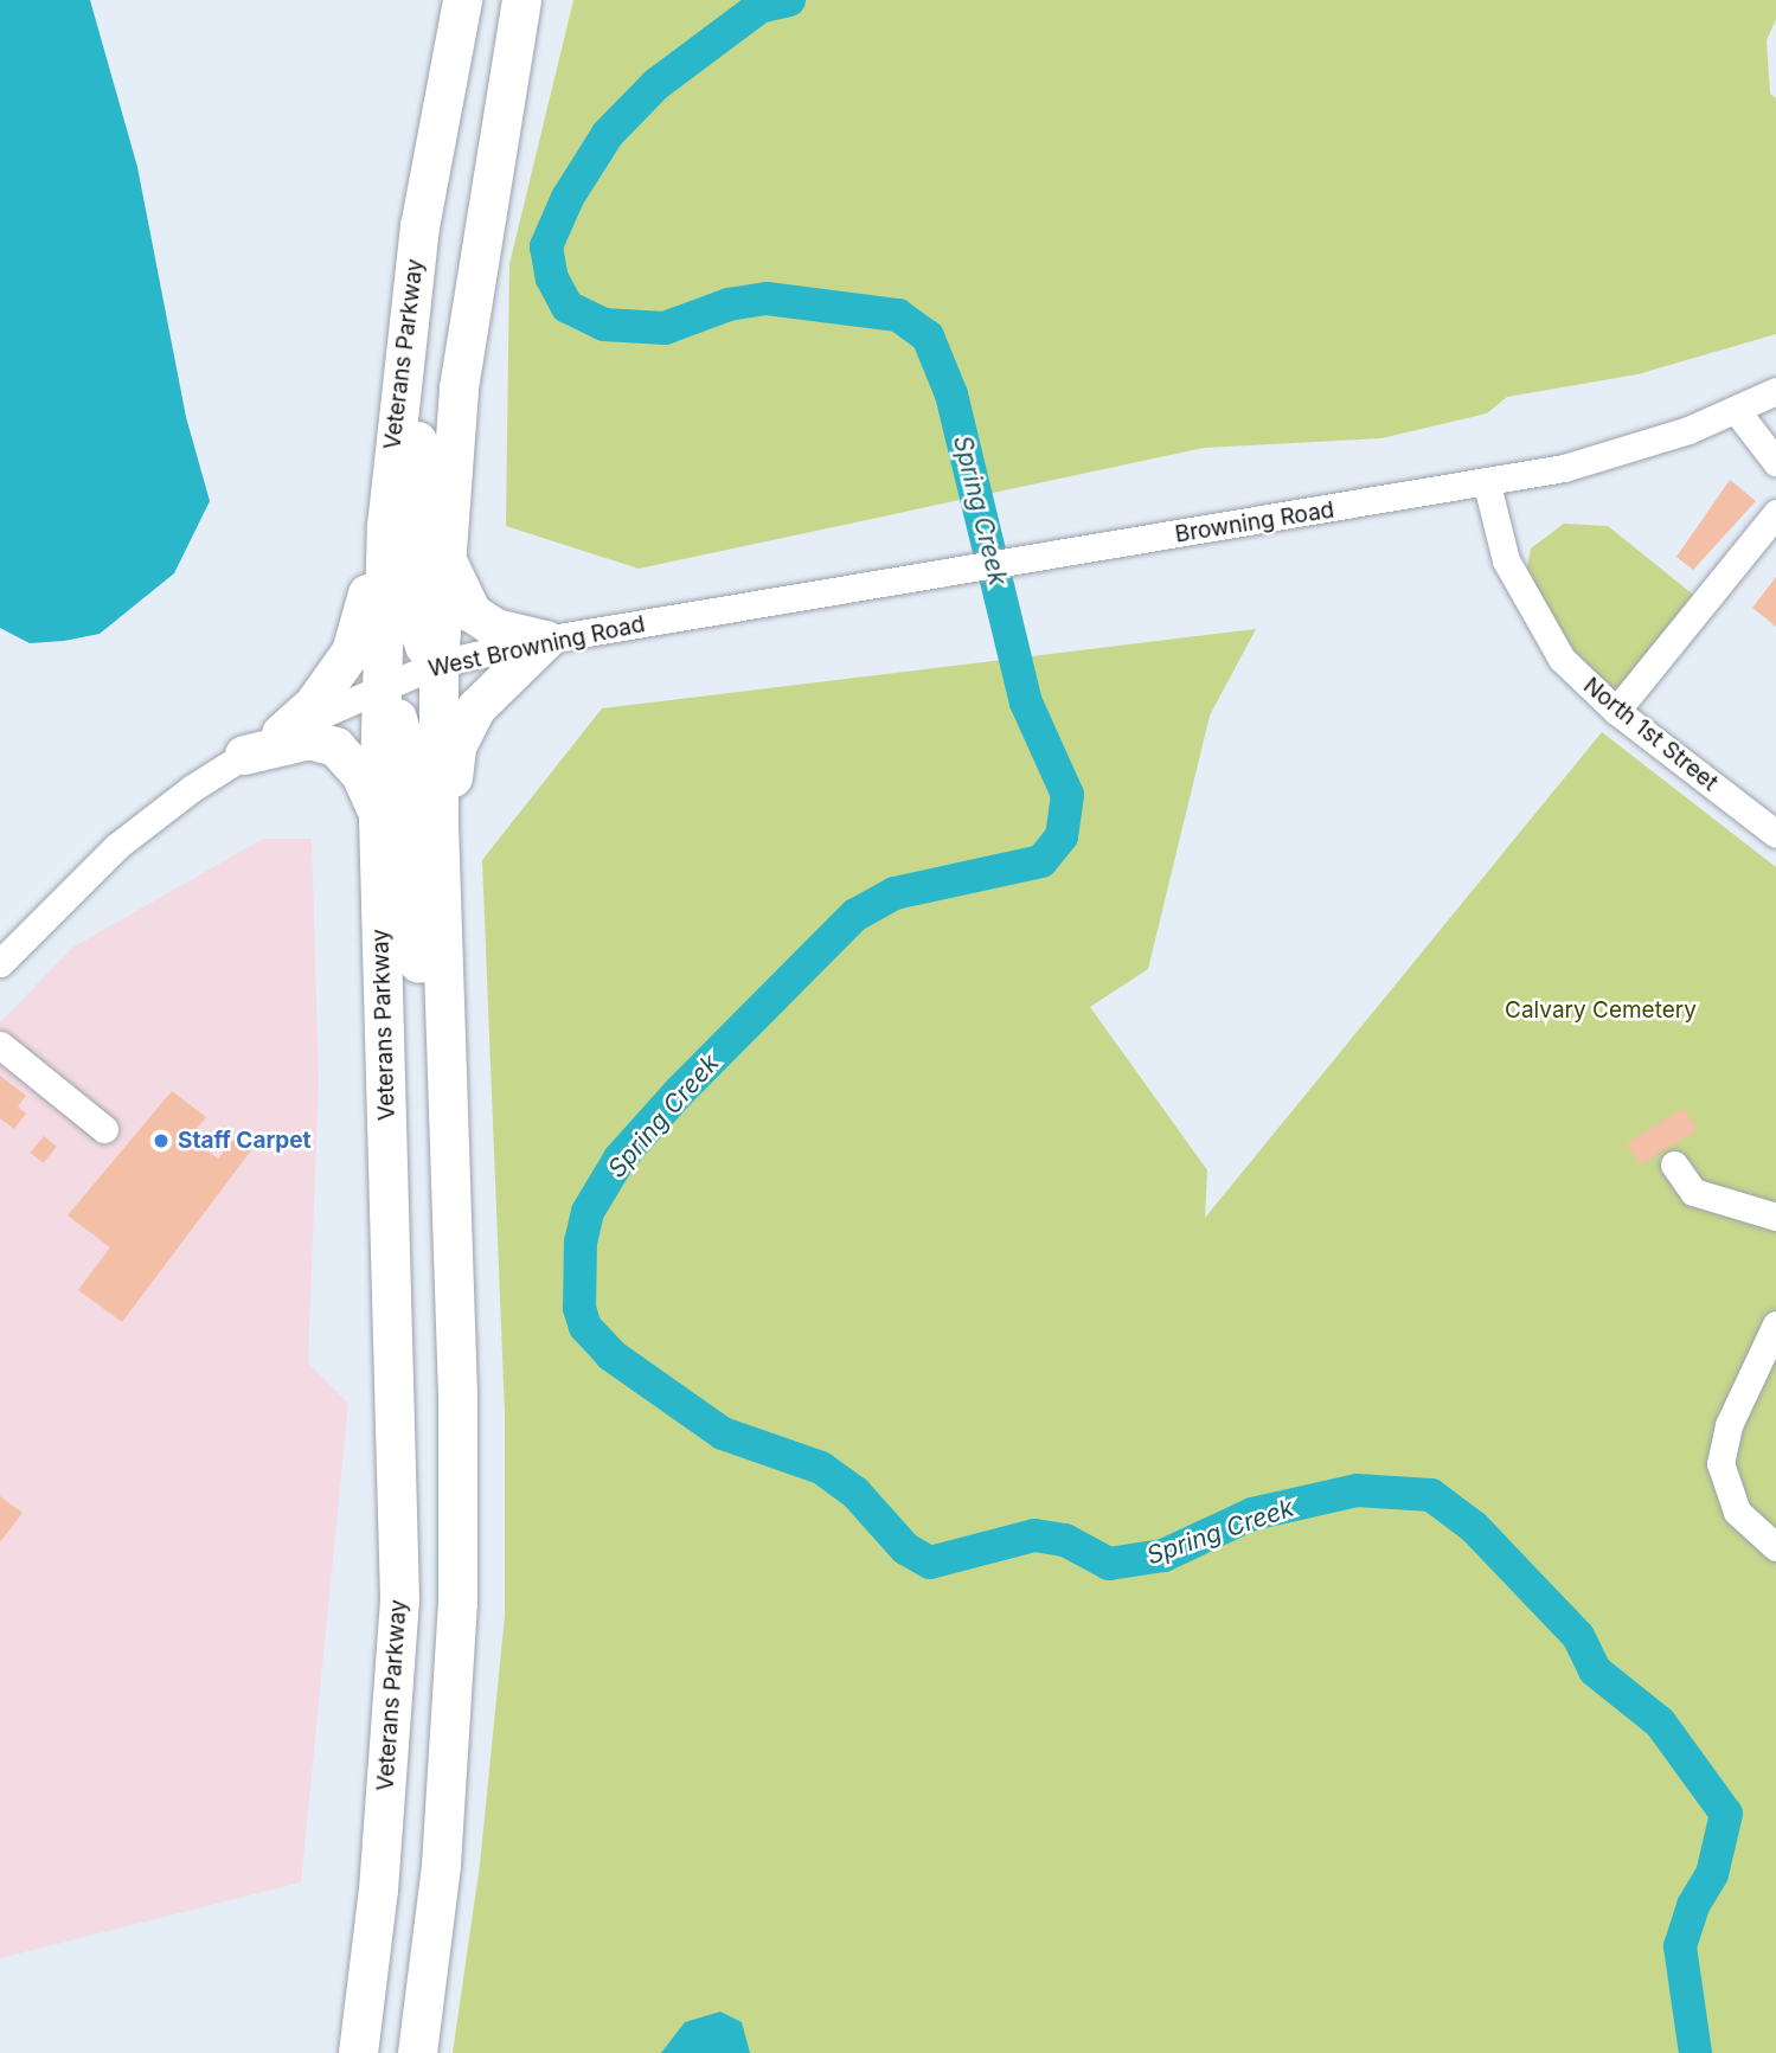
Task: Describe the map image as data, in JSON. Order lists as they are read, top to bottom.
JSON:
{
  "streets": {
    "highway": ["Veterans Parkway"],
    "street": ["Browning Road", "West Browning Road", "North 1st Street"]
  },
  "crossings": [
    ["Veterans Parkway", "West Browning Road"],
    ["Browning Road", "West Browning Road"],
    ["Browning Road", "North 1st Street"]
  ],
  "water": ["Spring Creek"],
  "parks": ["Calvary Cemetery"],
  "places": ["Staff Carpet"]
}
